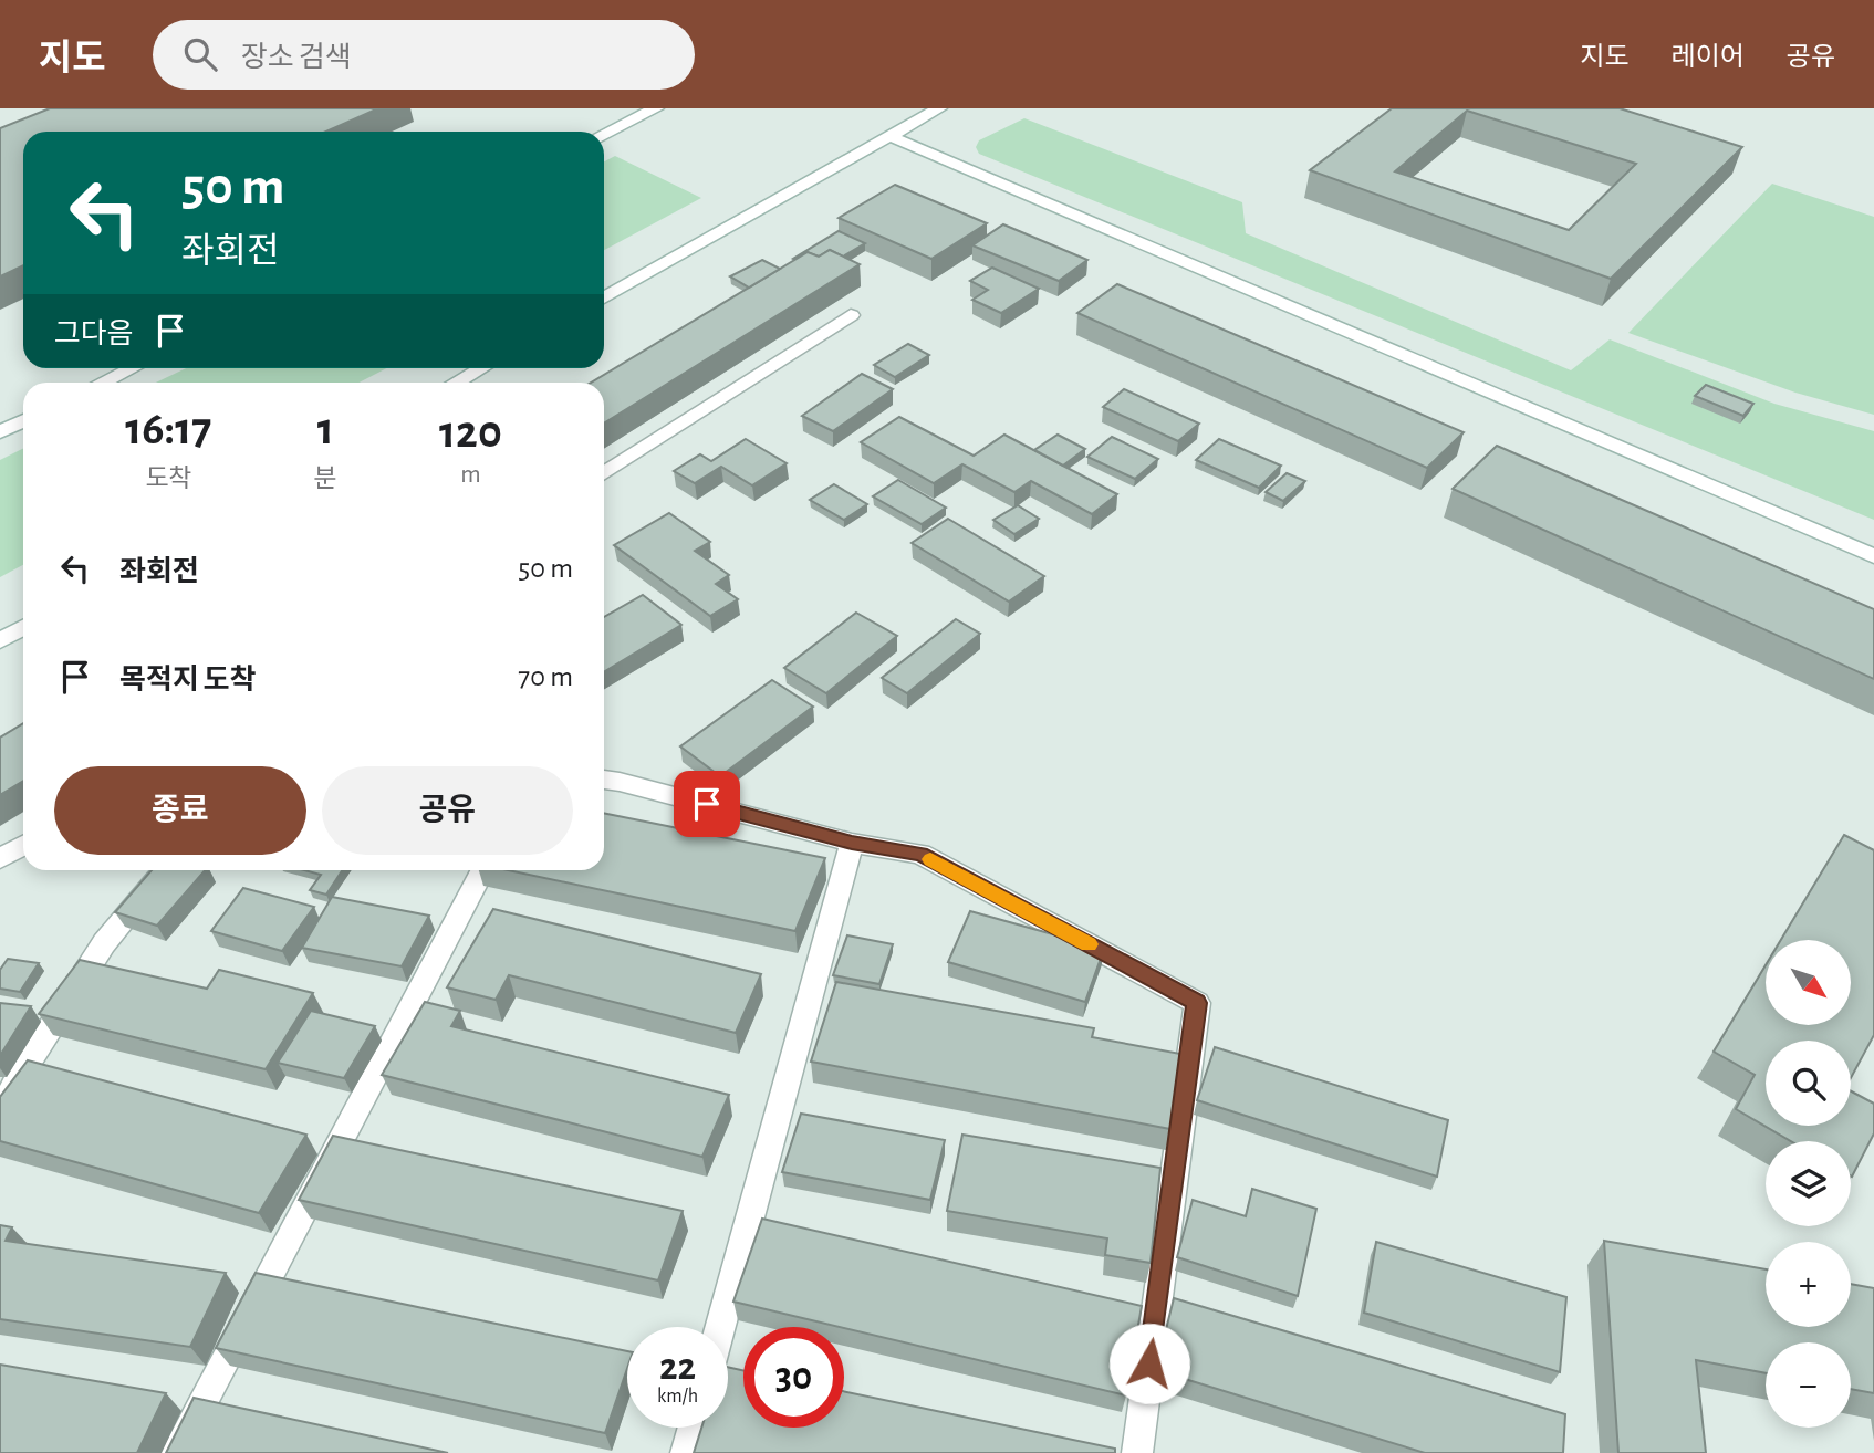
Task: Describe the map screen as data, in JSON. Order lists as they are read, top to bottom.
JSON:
{
  "north": "bottom right",
  "page": {
    "header": "지도",
    "search": "장소 검색",
    "nav": ["지도", "레이어", "공유"],
    "turn": ["50 m", "좌회전"],
    "then": "그다음",
    "eta": [
      "16:17",
      "도착",
      "1",
      "분",
      "120",
      "m"
    ],
    "list": [
      {
        "name": "좌회전",
        "value": "50 m"
      },
      {
        "name": "목적지 도착",
        "value": "70 m"
      }
    ],
    "buttons": ["종료", "공유"],
    "map_buttons": ["+", "−"],
    "speed": "22 km/h",
    "limit": "30"
  }
}
